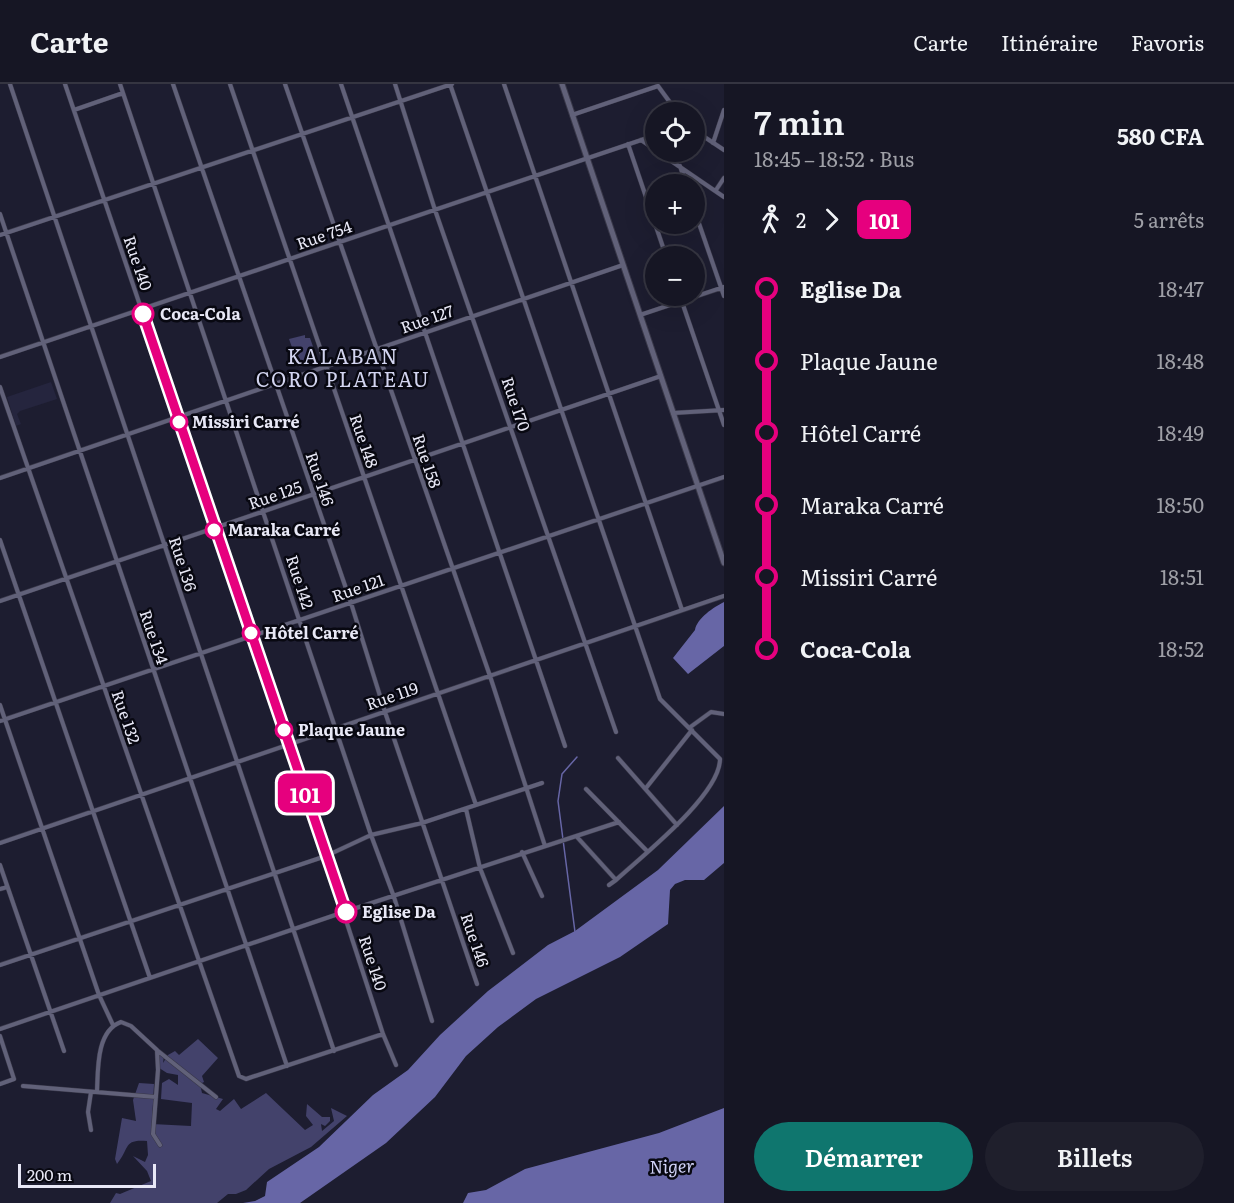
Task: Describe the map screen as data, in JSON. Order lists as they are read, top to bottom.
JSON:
{
  "streets": {
    "street": [
      "Rue 754",
      "Rue 140",
      "Rue 127",
      "Rue 170",
      "Rue 148",
      "Rue 158",
      "Rue 146",
      "Rue 125",
      "Rue 136",
      "Rue 142",
      "Rue 121",
      "Rue 134",
      "Rue 119",
      "Rue 132"
    ]
  },
  "crossings": [
    ["Rue 754", "Rue 140"],
    ["Rue 754", "Rue 170"],
    ["Rue 754", "Rue 148"],
    ["Rue 754", "Rue 158"],
    ["Rue 754", "Rue 146"],
    ["Rue 754", "Rue 136"],
    ["Rue 754", "Rue 142"],
    ["Rue 754", "Rue 134"],
    ["Rue 140", "Rue 127"],
    ["Rue 140", "Rue 125"],
    ["Rue 140", "Rue 121"],
    ["Rue 140", "Rue 119"],
    ["Rue 127", "Rue 170"],
    ["Rue 127", "Rue 148"],
    ["Rue 127", "Rue 158"],
    ["Rue 127", "Rue 146"],
    ["Rue 127", "Rue 136"],
    ["Rue 127", "Rue 142"],
    ["Rue 127", "Rue 134"],
    ["Rue 127", "Rue 132"],
    ["Rue 170", "Rue 125"],
    ["Rue 170", "Rue 121"],
    ["Rue 170", "Rue 119"],
    ["Rue 148", "Rue 125"],
    ["Rue 148", "Rue 121"],
    ["Rue 148", "Rue 119"],
    ["Rue 158", "Rue 125"],
    ["Rue 158", "Rue 121"],
    ["Rue 158", "Rue 119"],
    ["Rue 146", "Rue 125"],
    ["Rue 146", "Rue 121"],
    ["Rue 146", "Rue 119"],
    ["Rue 125", "Rue 136"],
    ["Rue 125", "Rue 142"],
    ["Rue 125", "Rue 134"],
    ["Rue 125", "Rue 132"],
    ["Rue 136", "Rue 121"],
    ["Rue 136", "Rue 119"],
    ["Rue 142", "Rue 121"],
    ["Rue 142", "Rue 119"],
    ["Rue 121", "Rue 134"],
    ["Rue 121", "Rue 132"],
    ["Rue 134", "Rue 119"],
    ["Rue 134", "Rue 132"],
    ["Rue 119", "Rue 132"]
  ],
  "districts": ["KALABAN CORO PLATEAU"],
  "water": ["Niger"],
  "places": [
    "Coca-Cola",
    "Missiri Carré",
    "Maraka Carré",
    "Hôtel Carré",
    "Plaque Jaune",
    "Eglise Da"
  ],
  "lines": ["bus line 101"],
  "scale_bar": "200 m",
  "page": {
    "header": "Carte",
    "nav": ["Carte", "Itinéraire", "Favoris"],
    "on_map": "101",
    "heading": ["7 min", "18:45 – 18:52 · Bus", "580 CFA"],
    "map_buttons": ["+", "−"],
    "legs": ["2", "101", "5 arrêts"],
    "list": [
      {
        "name": "Eglise Da",
        "value": "18:47"
      },
      {
        "name": "Plaque Jaune",
        "value": "18:48"
      },
      {
        "name": "Hôtel Carré",
        "value": "18:49"
      },
      {
        "name": "Maraka Carré",
        "value": "18:50"
      },
      {
        "name": "Missiri Carré",
        "value": "18:51"
      },
      {
        "name": "Coca-Cola",
        "value": "18:52"
      }
    ],
    "buttons": ["Démarrer", "Billets"],
    "scale": "200 m"
  }
}
